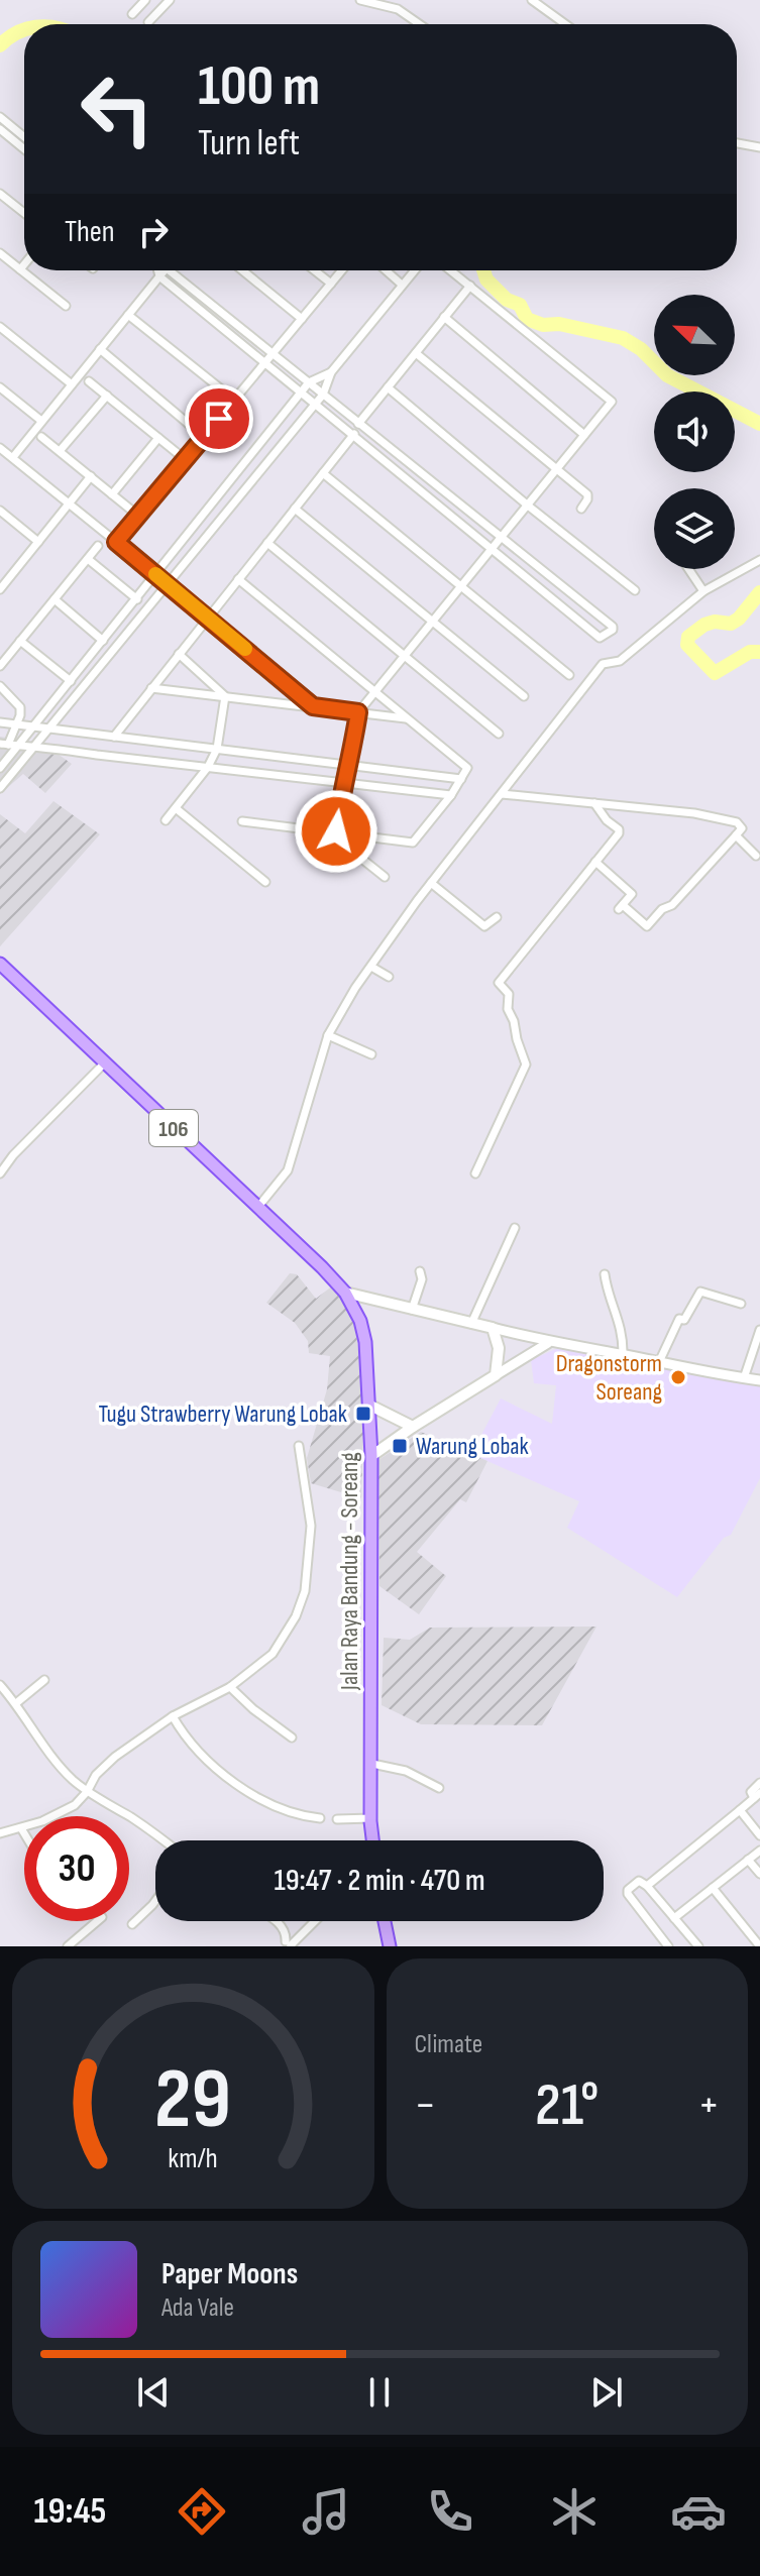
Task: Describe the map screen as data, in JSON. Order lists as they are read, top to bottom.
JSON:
{
  "streets": {
    "main road": ["106", "Jalan Raya Bandung - Soreang"]
  },
  "crossings": [
    ["106", "Jalan Raya Bandung - Soreang"]
  ],
  "places": {
    "other": ["Dragonstorm Soreang"],
    "transit": ["Tugu Strawberry Warung Lobak", "Warung Lobak"]
  },
  "north": "top left",
  "page": {
    "turn": ["100 m", "Turn left"],
    "then": "Then",
    "limit": "30",
    "trip": "19:47 · 2 min · 470 m",
    "tile": "Climate",
    "heat": ["−", "21°", "+"],
    "song": ["Paper Moons", "Ada Vale"],
    "tabs": "19:45",
    "gauge": ["29", "km/h"]
  }
}
